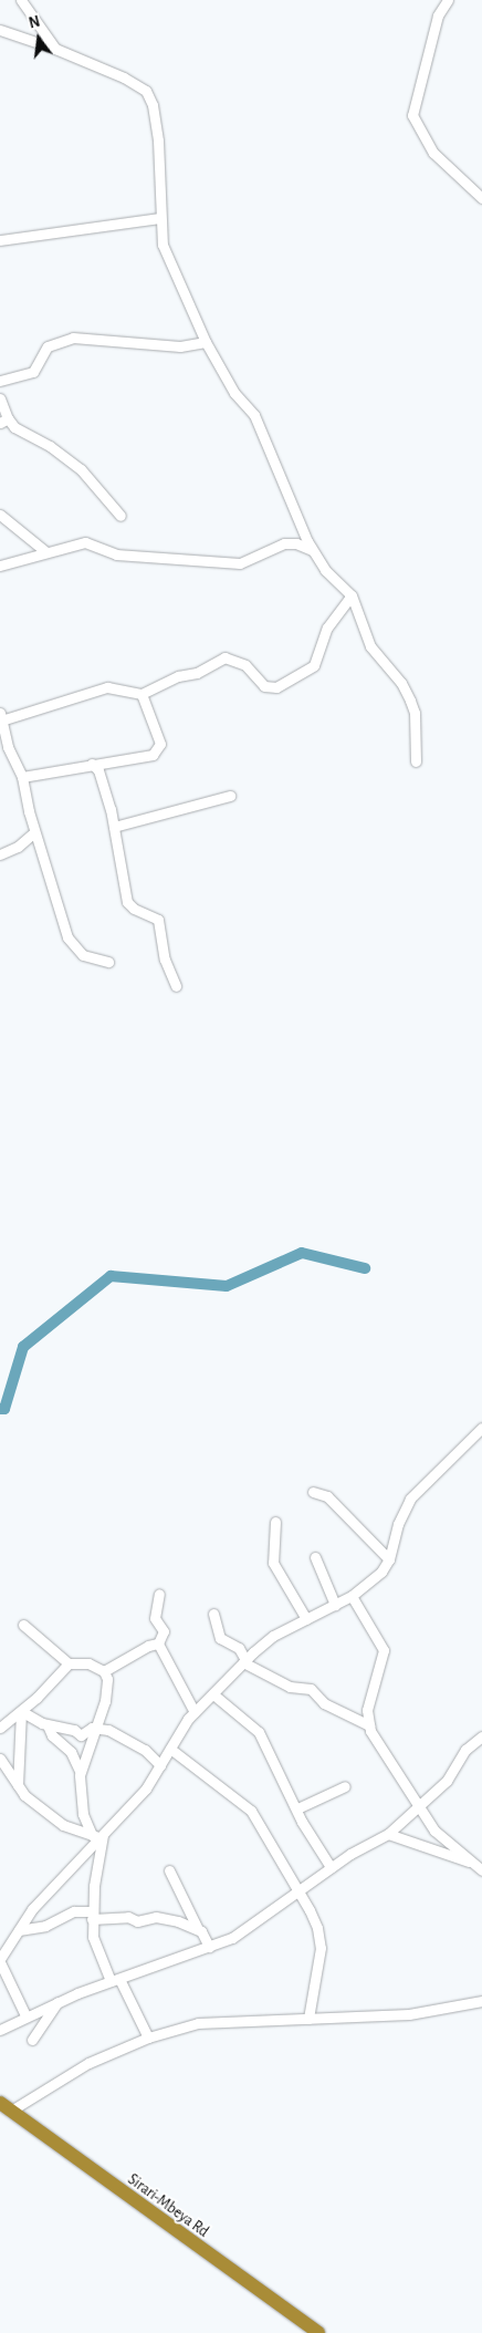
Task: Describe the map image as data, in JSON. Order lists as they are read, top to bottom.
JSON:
{
  "streets": {
    "highway": ["Sirari-Mbeya Rd"]
  },
  "north": "top"
}
